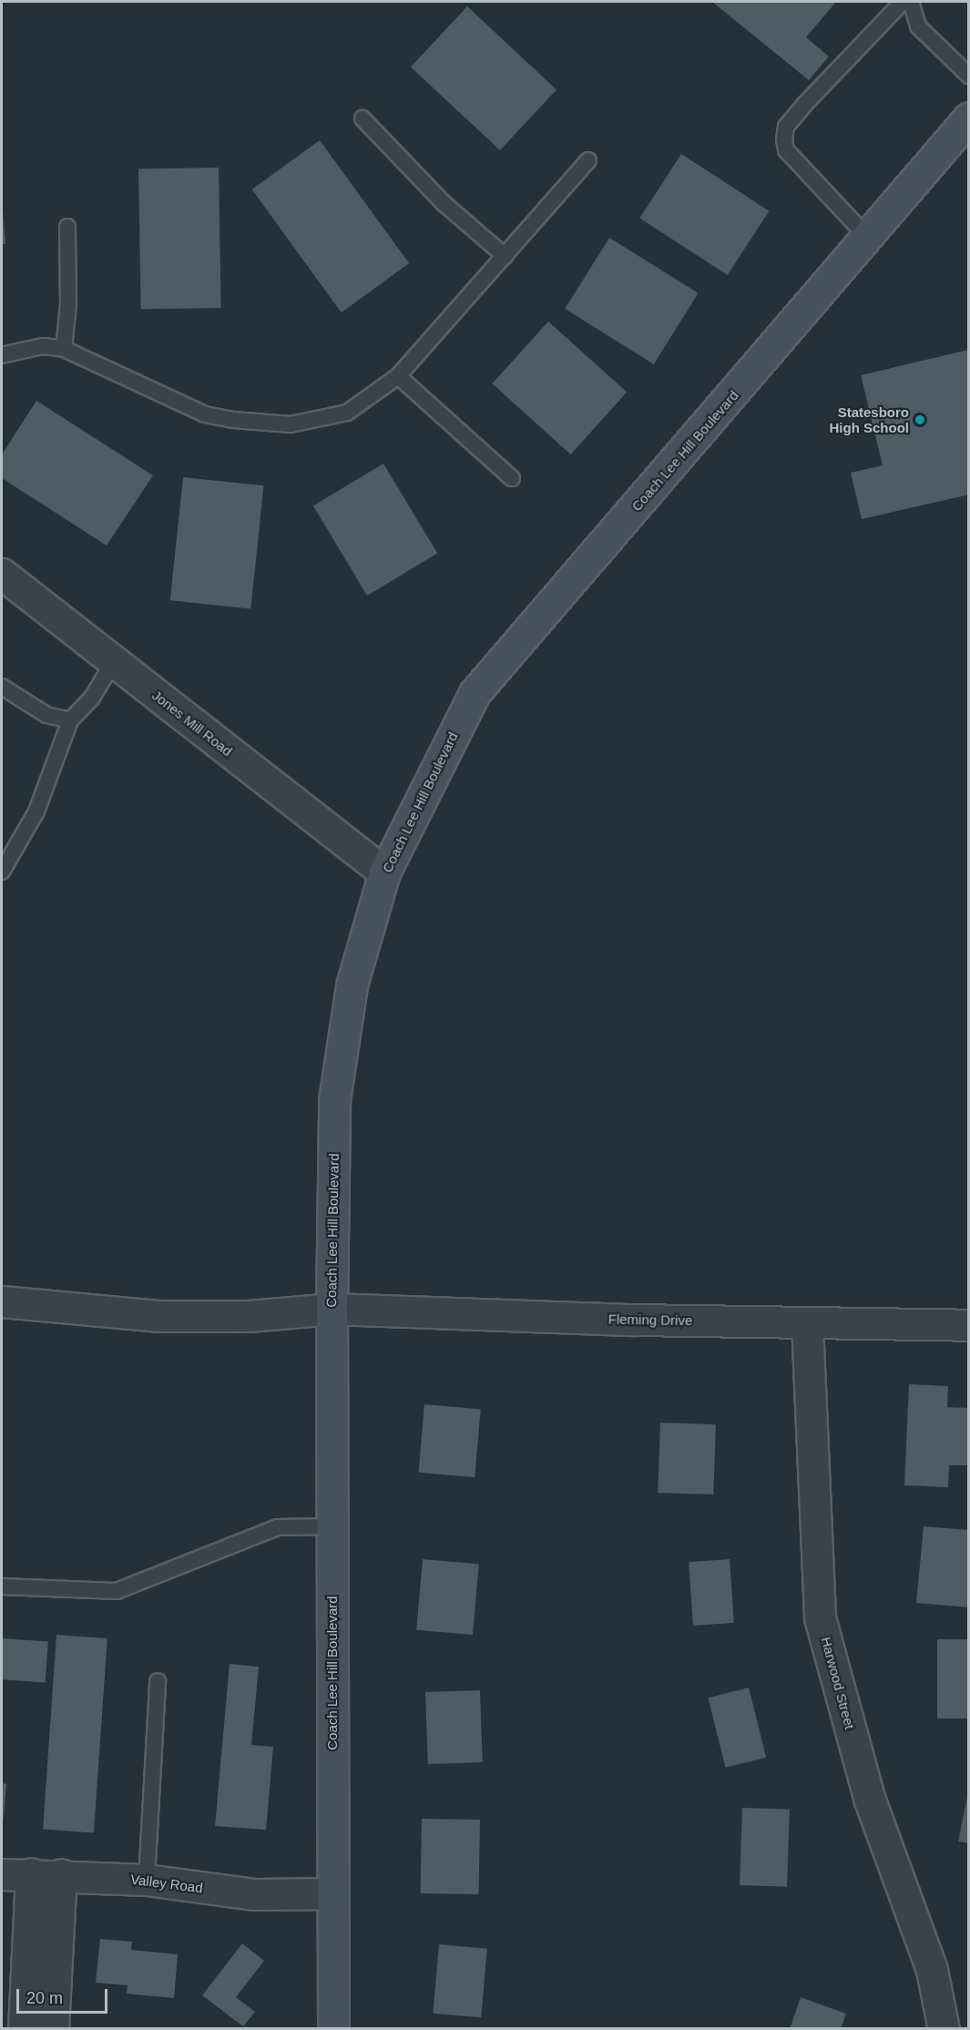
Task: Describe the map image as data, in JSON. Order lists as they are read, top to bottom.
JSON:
{
  "streets": {
    "street": [
      "Coach Lee Hill Boulevard",
      "Jones Mill Road",
      "Fleming Drive",
      "Harwood Street",
      "Valley Road"
    ]
  },
  "crossings": [
    ["Coach Lee Hill Boulevard", "Jones Mill Road"],
    ["Coach Lee Hill Boulevard", "Fleming Drive"],
    ["Coach Lee Hill Boulevard", "Valley Road"],
    ["Fleming Drive", "Harwood Street"]
  ],
  "places": ["Statesboro High School"],
  "scale_bar": "20 m"
}
